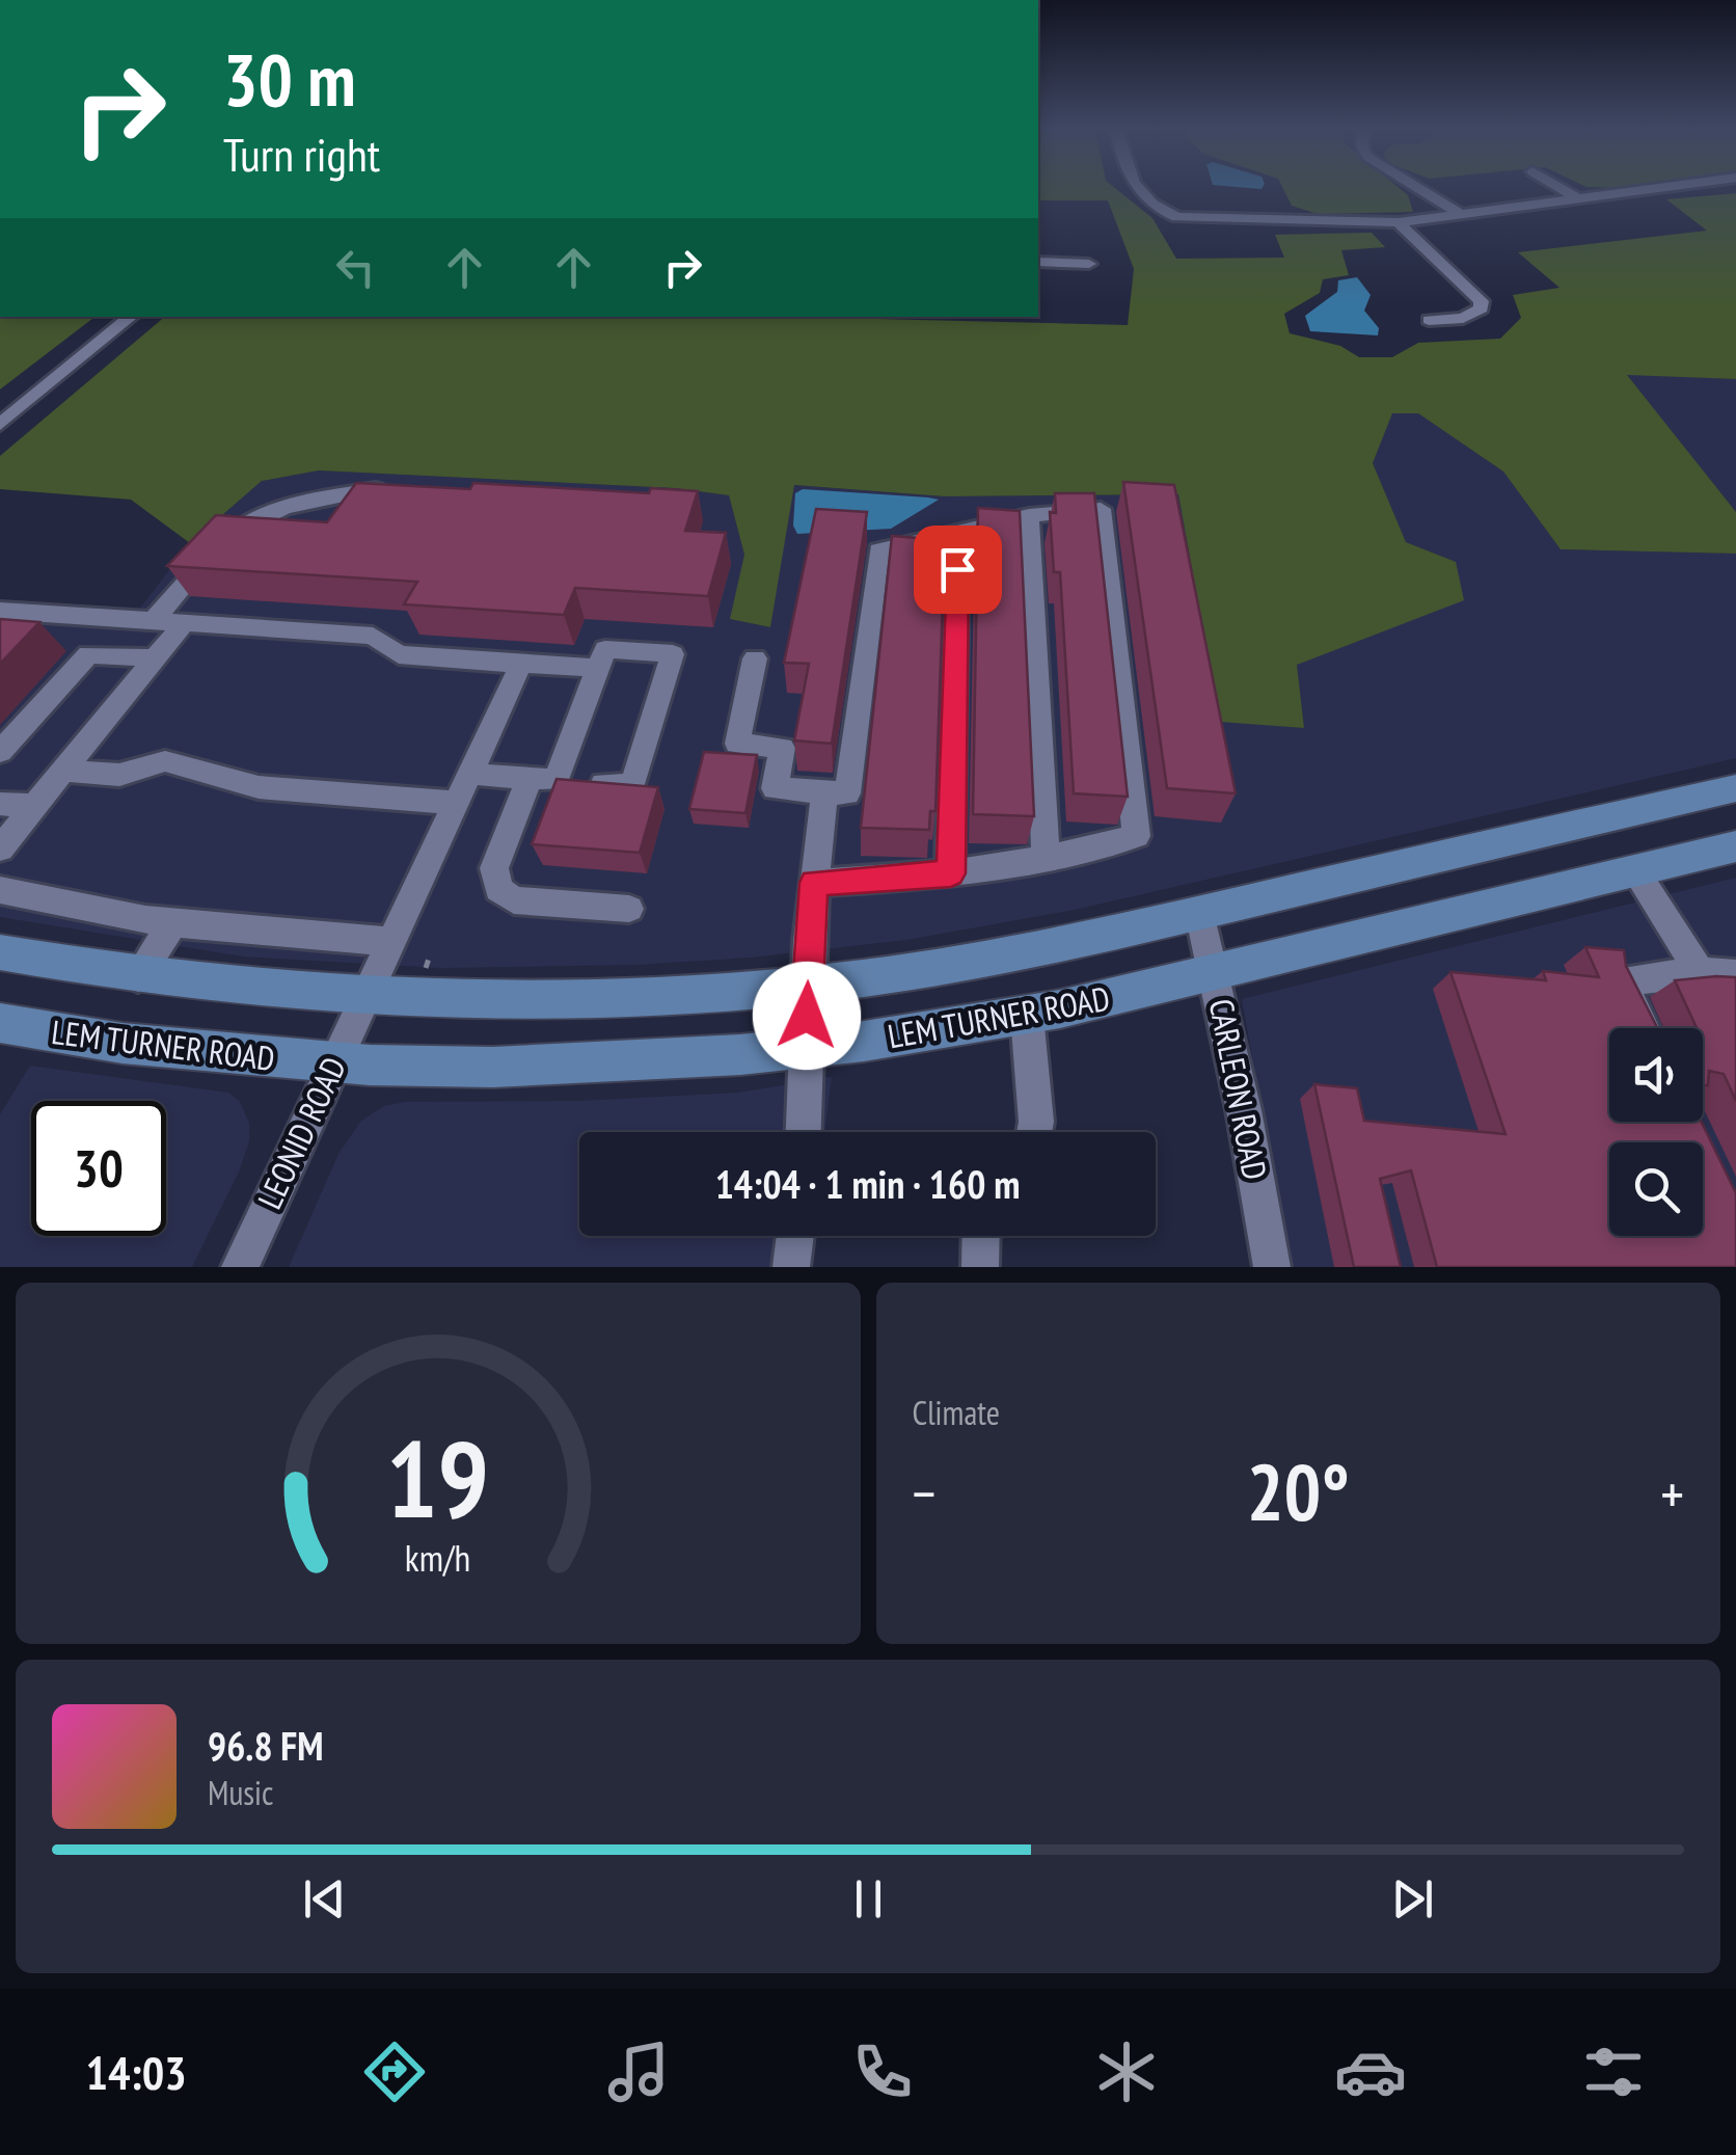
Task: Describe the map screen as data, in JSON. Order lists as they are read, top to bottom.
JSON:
{
  "streets": {
    "main road": ["LEM TURNER ROAD"],
    "street": ["CARLEON ROAD", "LEONID ROAD"]
  },
  "crossings": [
    ["LEM TURNER ROAD", "CARLEON ROAD"],
    ["LEM TURNER ROAD", "LEONID ROAD"]
  ],
  "page": {
    "turn": ["30 m", "Turn right"],
    "limit": "30",
    "trip": "14:04 · 1 min · 160 m",
    "tile": "Climate",
    "heat": ["−", "20°", "+"],
    "song": ["96.8 FM", "Music"],
    "tabs": "14:03",
    "gauge": ["19", "km/h"]
  }
}
